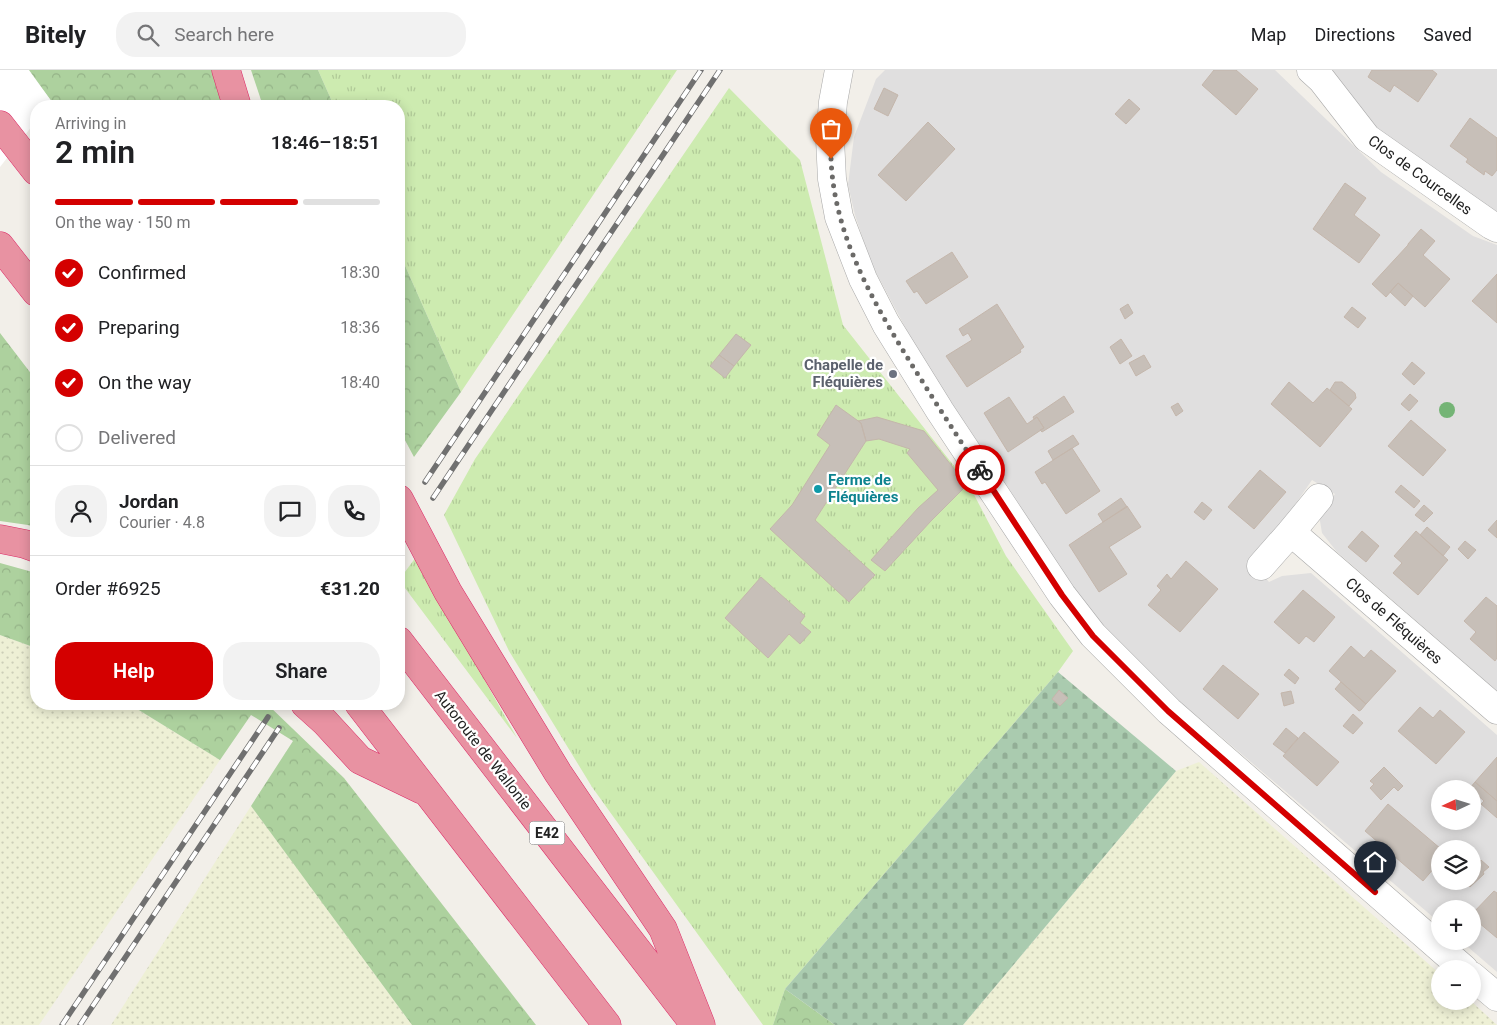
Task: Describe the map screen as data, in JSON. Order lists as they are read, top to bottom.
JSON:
{
  "streets": {
    "highway": ["Autoroute de Wallonie", "E42"],
    "street": ["Clos de Courcelles", "Clos de Fléquières"]
  },
  "places": ["Chapelle de Fléquières", "Ferme de Fléquières"],
  "north": "left",
  "page": {
    "header": "Bitely",
    "search": "Search here",
    "nav": ["Map", "Directions", "Saved"],
    "heading": ["2 min", "Arriving in", "18:46–18:51"],
    "panel": [
      "Jordan",
      "Courier · 4.8",
      "Order #6925",
      "€31.20"
    ],
    "bar": "On the way · 150 m",
    "list": [
      ["Confirmed", "18:30"],
      ["Preparing", "18:36"],
      ["On the way", "18:40"],
      "Delivered"
    ],
    "buttons": ["Help", "Share"],
    "map_buttons": ["+", "−"]
  }
}
